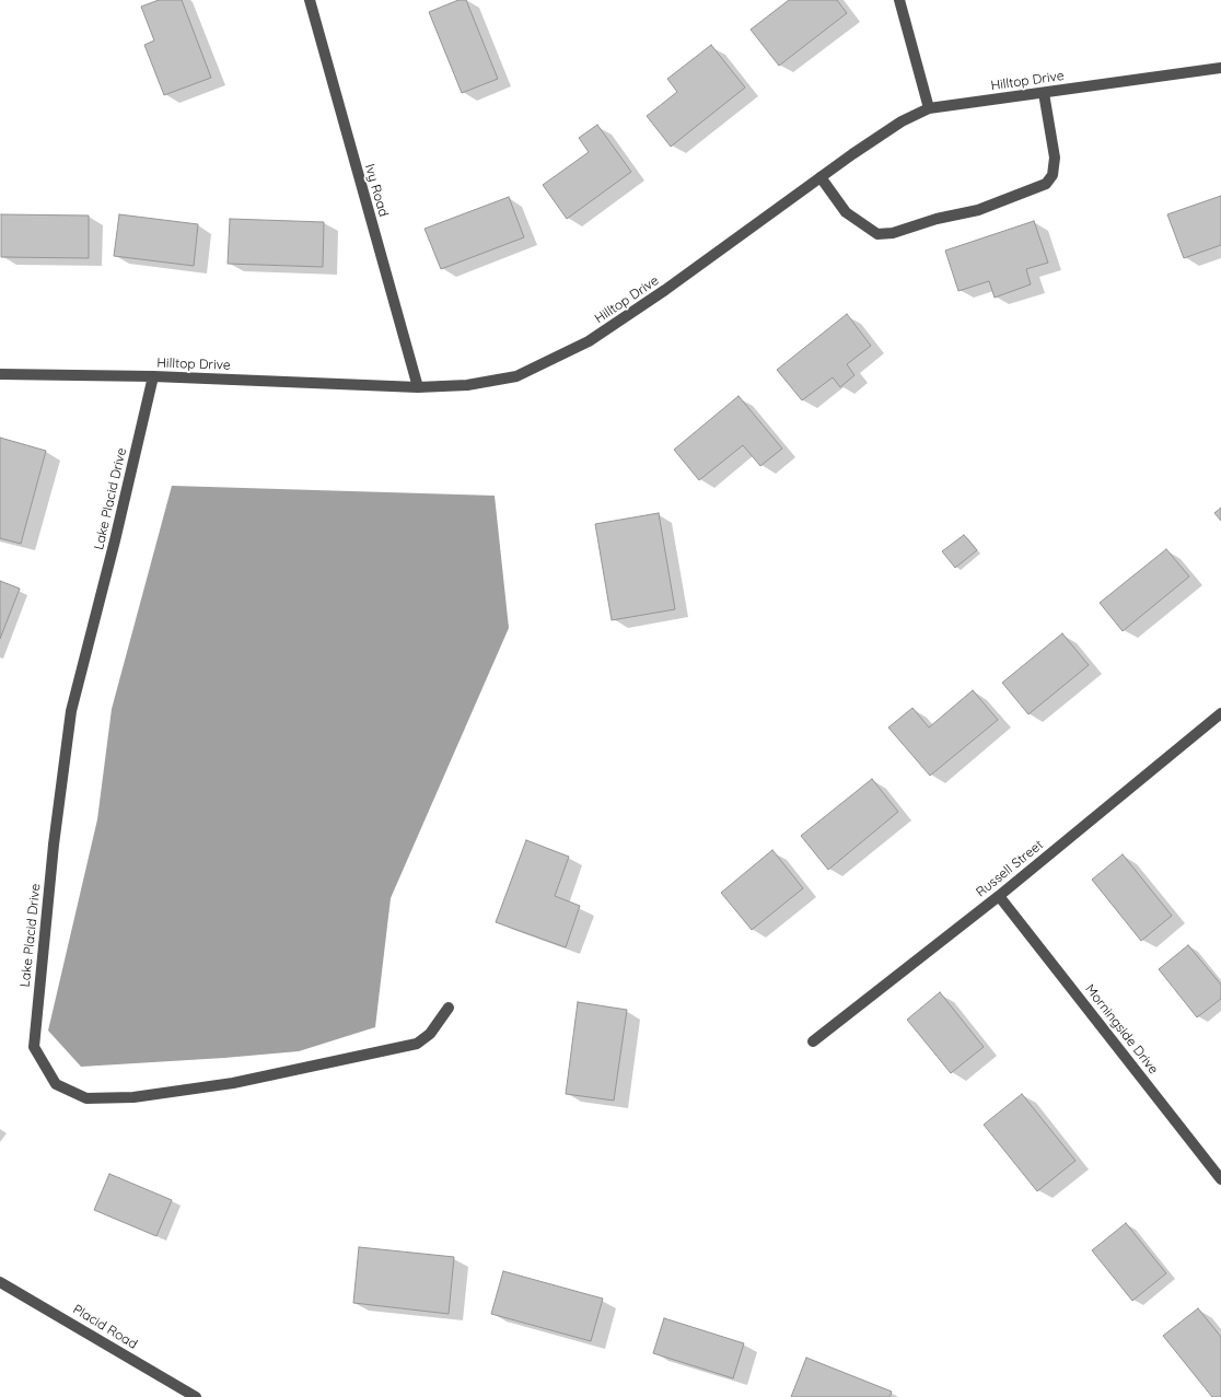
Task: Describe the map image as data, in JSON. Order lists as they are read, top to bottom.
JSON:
{
  "streets": {
    "street": [
      "Hilltop Drive",
      "Ivy Road",
      "Lake Placid Drive",
      "Russell Street",
      "Morningside Drive",
      "Placid Road"
    ]
  },
  "crossings": [
    ["Hilltop Drive", "Ivy Road"],
    ["Hilltop Drive", "Lake Placid Drive"],
    ["Russell Street", "Morningside Drive"]
  ]
}
